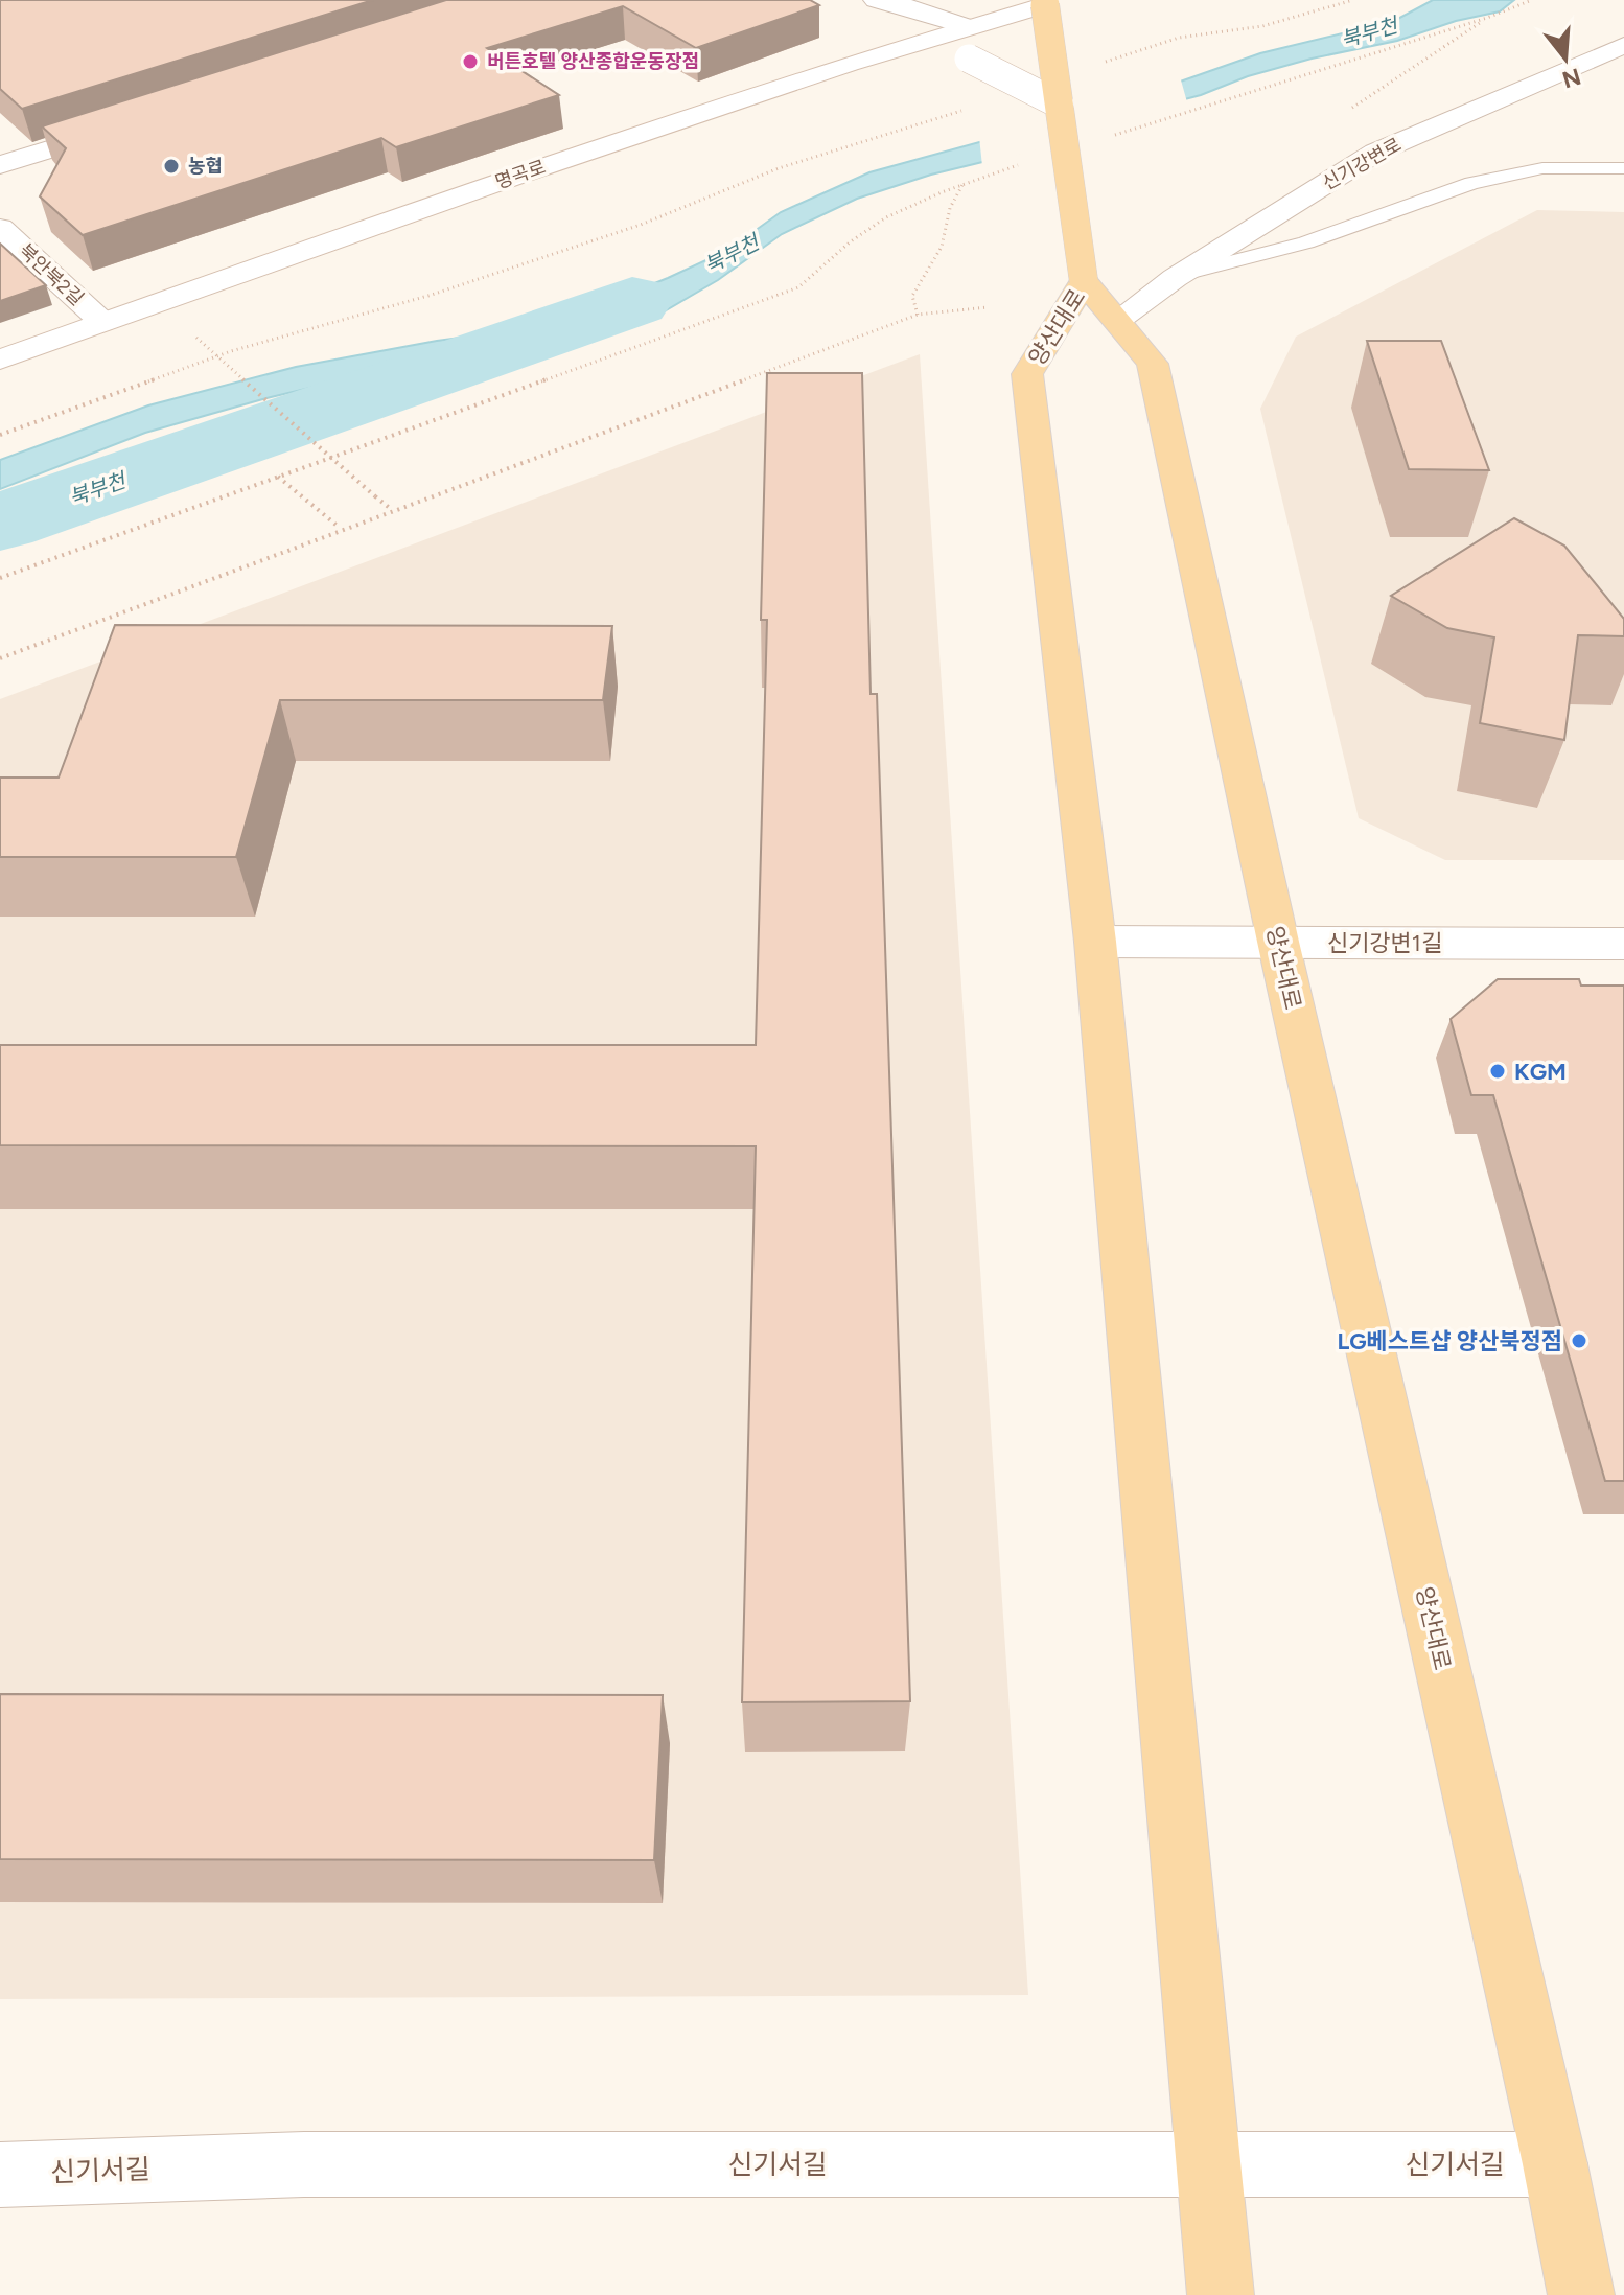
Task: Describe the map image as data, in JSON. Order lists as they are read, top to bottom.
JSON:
{
  "streets": {
    "main road": ["양산대로"],
    "street": [
      "신기강변로",
      "명곡로",
      "북안북2길",
      "신기강변1길",
      "신기서길"
    ]
  },
  "crossings": [
    ["신기강변로", "양산대로"],
    ["명곡로", "북안북2길"],
    ["양산대로", "신기강변1길"],
    ["양산대로", "신기서길"]
  ],
  "water": ["북부천"],
  "places": [
    "버튼호텔 양산종합운동장점",
    "농협",
    "KGM",
    "LG베스트샵 양산북정점"
  ],
  "north": "bottom"
}
